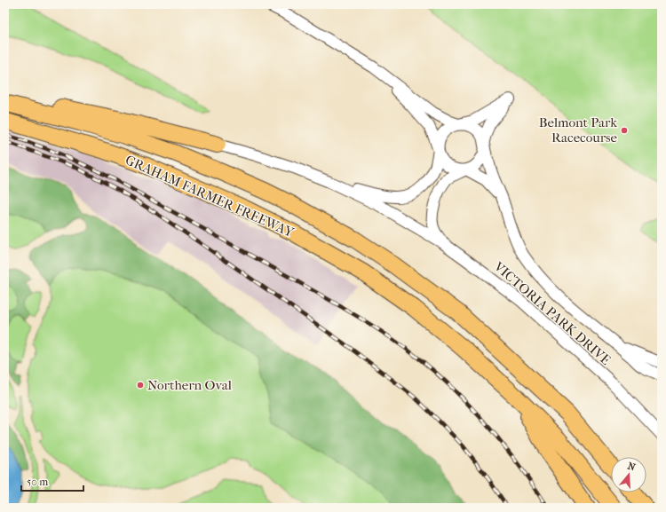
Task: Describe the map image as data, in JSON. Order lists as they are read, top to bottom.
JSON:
{
  "streets": {
    "highway": ["GRAHAM FARMER FREEWAY"],
    "street": ["VICTORIA PARK DRIVE"]
  },
  "places": ["Belmont Park Racecourse", "Northern Oval"],
  "scale_bar": "50 m",
  "north": "top"
}
